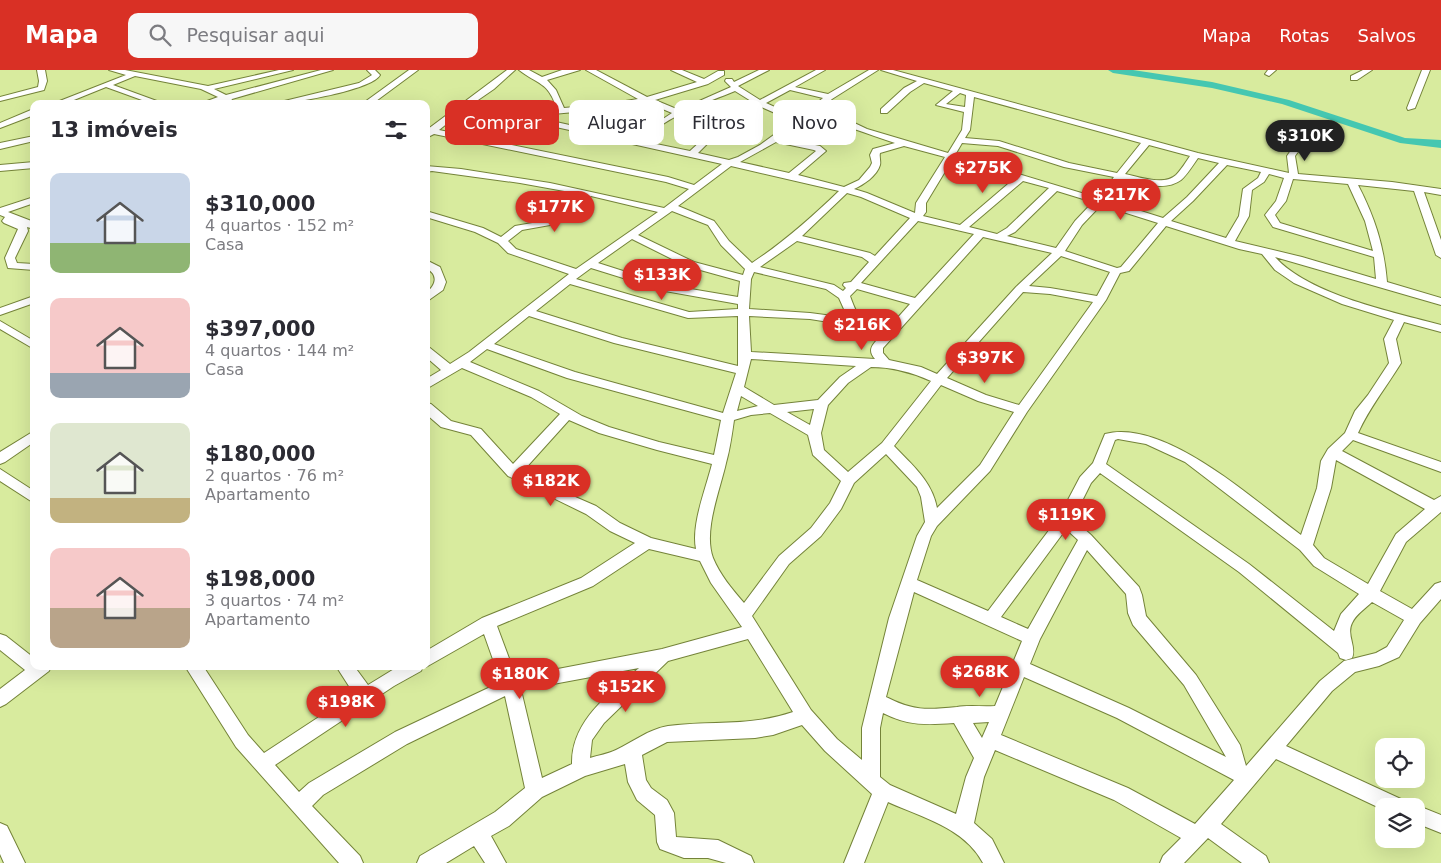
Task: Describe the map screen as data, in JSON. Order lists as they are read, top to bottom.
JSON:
{
  "page": {
    "header": "Mapa",
    "search": "Pesquisar aqui",
    "nav": ["Mapa", "Rotas", "Salvos"],
    "chip": [
      "Comprar",
      "Alugar",
      "Filtros",
      "Novo"
    ],
    "heading": "13 imóveis",
    "price": [
      "$310K",
      "$275K",
      "$217K",
      "$177K",
      "$133K",
      "$216K",
      "$397K",
      "$182K",
      "$119K",
      "$268K",
      "$180K",
      "$152K",
      "$198K"
    ],
    "list": [
      {
        "name": "$310,000",
        "note": "4 quartos · 152 m² · Casa"
      },
      {
        "name": "$397,000",
        "note": "4 quartos · 144 m² · Casa"
      },
      {
        "name": "$180,000",
        "note": "2 quartos · 76 m² · Apartamento"
      },
      {
        "name": "$198,000",
        "note": "3 quartos · 74 m² · Apartamento"
      }
    ]
  }
}
